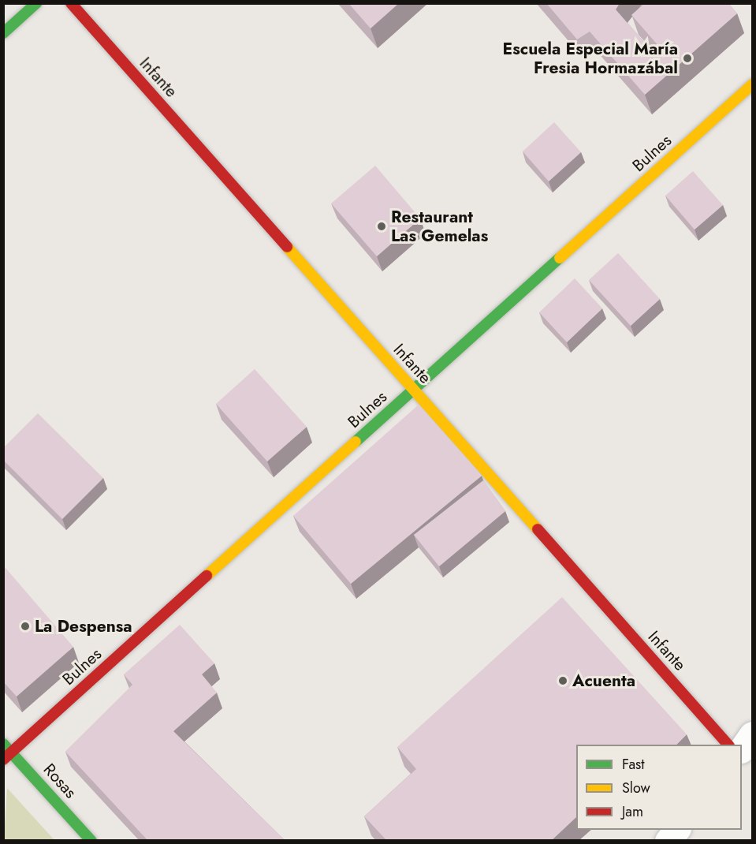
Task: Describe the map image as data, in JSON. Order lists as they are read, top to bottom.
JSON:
{
  "streets": {
    "street": ["Infante", "Bulnes", "Rosas"]
  },
  "crossings": [
    ["Infante", "Bulnes"],
    ["Bulnes", "Rosas"]
  ],
  "places": [
    "Escuela Especial María Fresia Hormazábal",
    "Restaurant Las Gemelas",
    "La Despensa",
    "Acuenta"
  ],
  "legend": ["Fast", "Slow", "Jam"]
}
